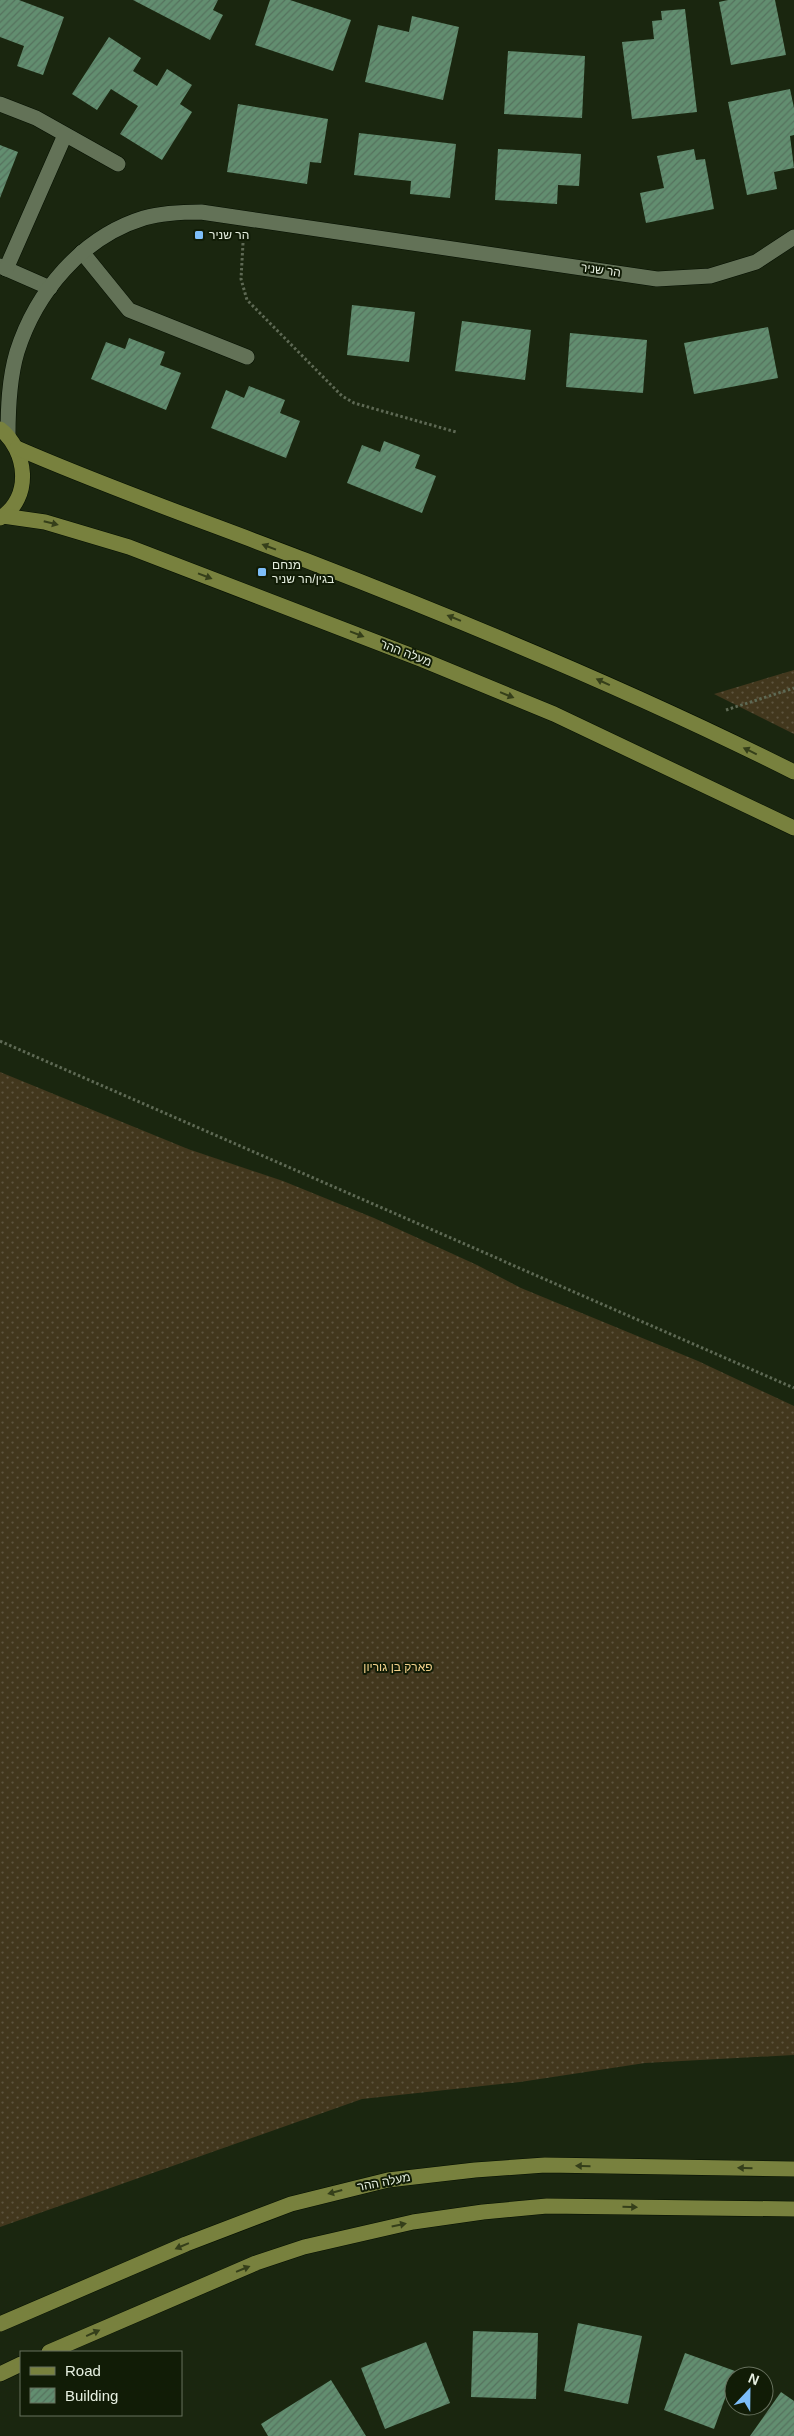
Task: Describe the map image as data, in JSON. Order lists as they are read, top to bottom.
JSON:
{
  "streets": {
    "main road": ["מעלה ההר"],
    "street": ["הר שניר"]
  },
  "parks": ["פארק בן גוריון"],
  "places": {
    "transit": ["הר שניר", "מנחם בגין/הר שניר"]
  },
  "legend": ["Road", "Building"],
  "north": "top"
}
